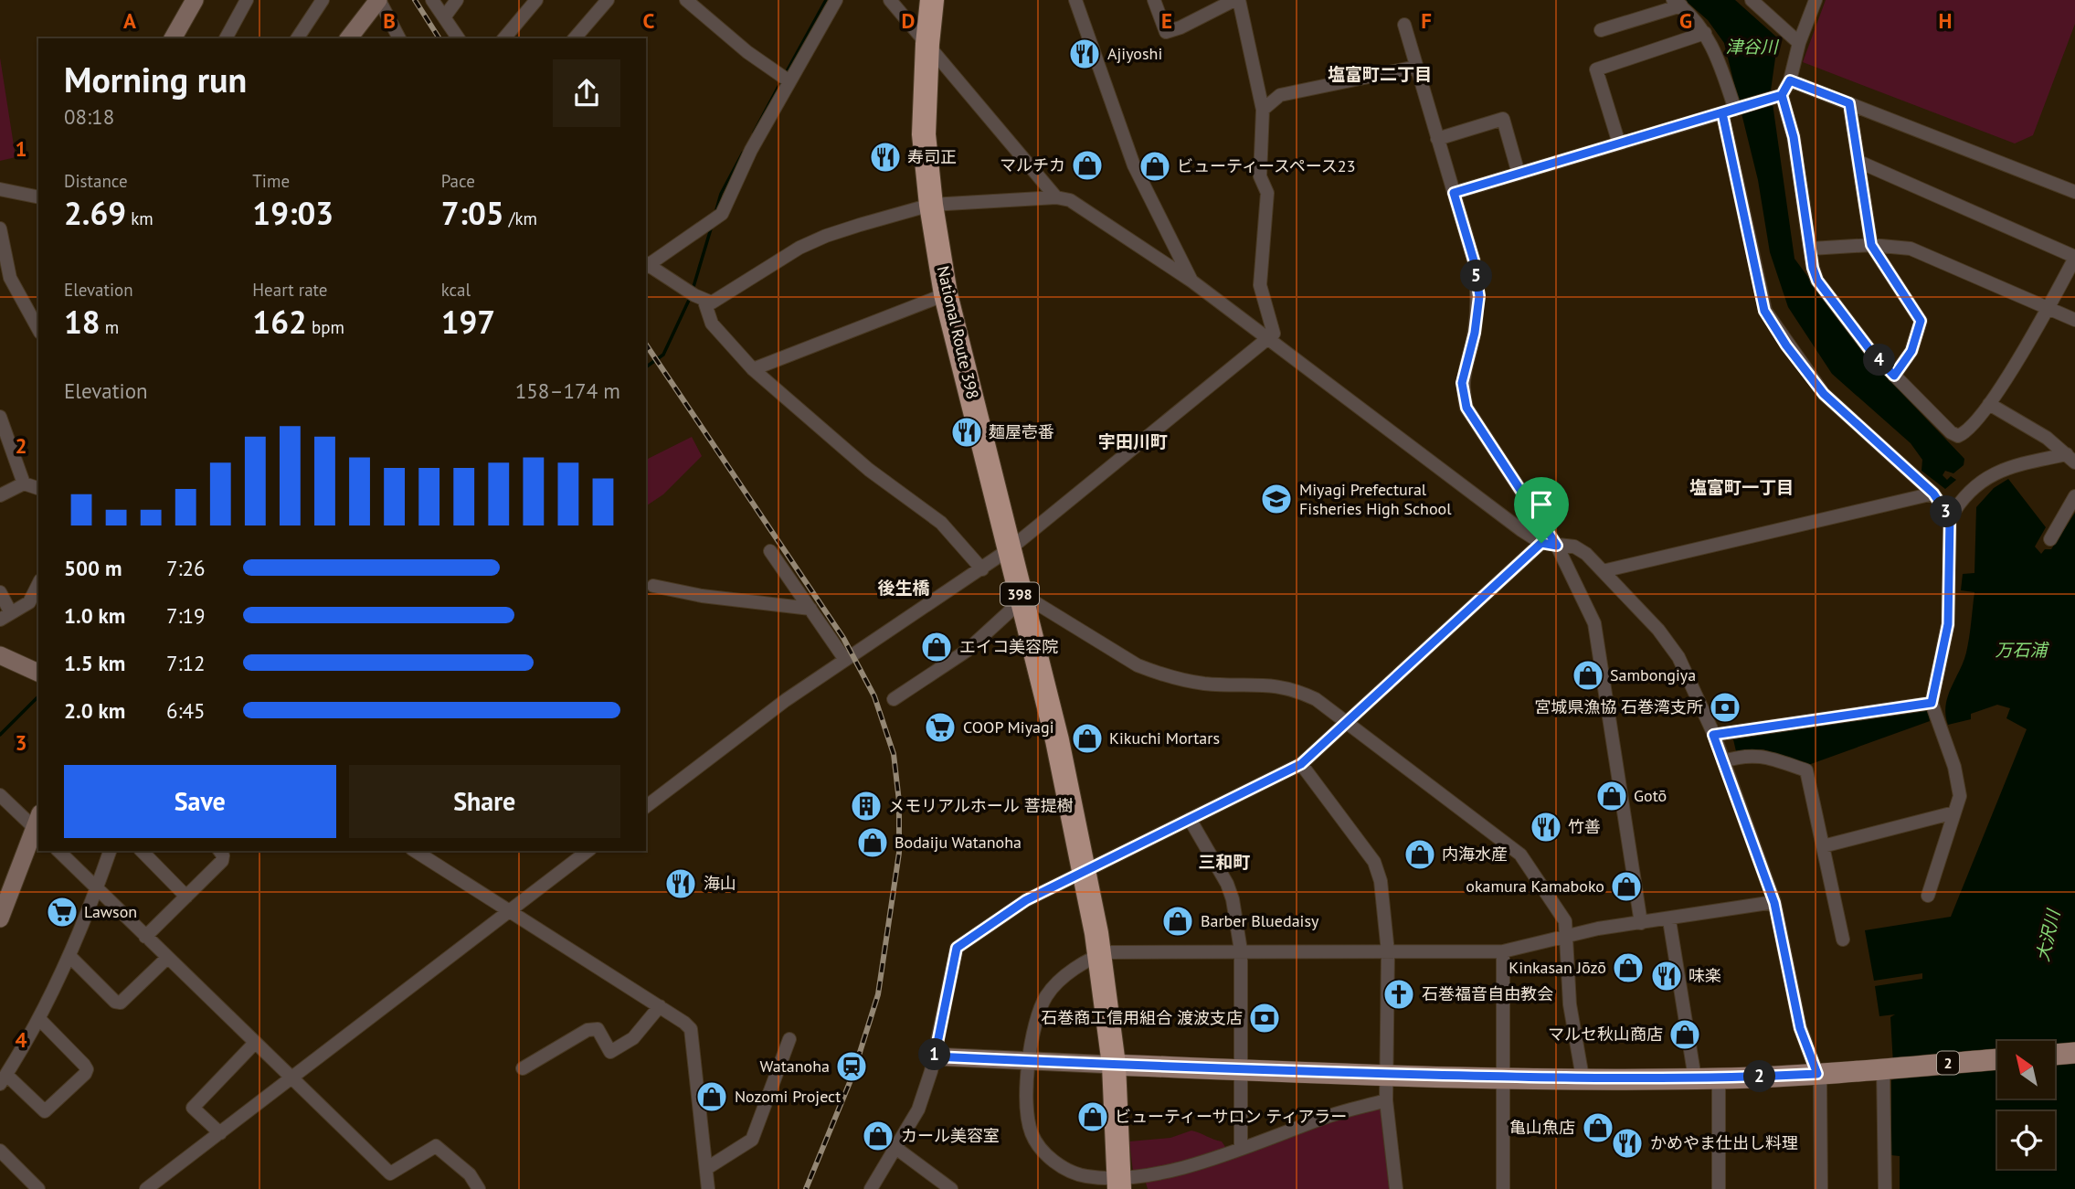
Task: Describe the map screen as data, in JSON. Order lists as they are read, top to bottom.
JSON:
{
  "streets": {
    "highway": ["National Route 398", "398"],
    "main road": ["2"]
  },
  "crossings": [
    ["National Route 398", "2"]
  ],
  "districts": [
    "塩富町二丁目",
    "宇田川町",
    "塩富町一丁目",
    "後生橋",
    "三和町"
  ],
  "water": ["津谷川", "万石浦", "大沢川"],
  "places": {
    "restaurant": [
      "Ajiyoshi",
      "寿司正",
      "麺屋壱番",
      "竹善",
      "海山",
      "味楽",
      "かめやま仕出し料理"
    ],
    "shop": [
      "マルチカ",
      "ビューティースペース23",
      "エイコ美容院",
      "Sambongiya",
      "Kikuchi Mortars",
      "Gotō",
      "Bodaiju Watanoha",
      "内海水産",
      "okamura Kamaboko",
      "Barber Bluedaisy",
      "Kinkasan Jōzō",
      "マルセ秋山商店",
      "Nozomi Project",
      "ビューティーサロン ティアラー",
      "亀山魚店",
      "カール美容室"
    ],
    "school or university": ["Miyagi Prefectural Fisheries High School"],
    "bank": ["宮城県漁協 石巻湾支所", "石巻商工信用組合 渡波支店"],
    "supermarket": ["COOP Miyagi", "Lawson"],
    "building": ["メモリアルホール 菩提樹"],
    "church": ["石巻福音自由教会"],
    "station": ["Watanoha"]
  },
  "north": "top left",
  "page": {
    "heading": ["Morning run", "08:18"],
    "stats": [
      ["Distance", "2.69 km"],
      ["Time", "19:03"],
      ["Pace", "7:05 /km"],
      ["Elevation", "18 m"],
      ["Heart rate", "162 bpm"],
      ["kcal", "197"]
    ],
    "pins": [
      "5",
      "4",
      "3",
      "1",
      "2"
    ],
    "chart": ["Elevation", "158–174 m"],
    "list": [
      {
        "name": "500 m",
        "note": "7:26"
      },
      {
        "name": "1.0 km",
        "note": "7:19"
      },
      {
        "name": "1.5 km",
        "note": "7:12"
      },
      {
        "name": "2.0 km",
        "note": "6:45"
      }
    ],
    "buttons": ["Save", "Share"]
  },
  "grid": {
    "columns": [
      "A",
      "B",
      "C",
      "D",
      "E",
      "F",
      "G",
      "H"
    ],
    "rows": [
      "1",
      "2",
      "3",
      "4"
    ]
  }
}
